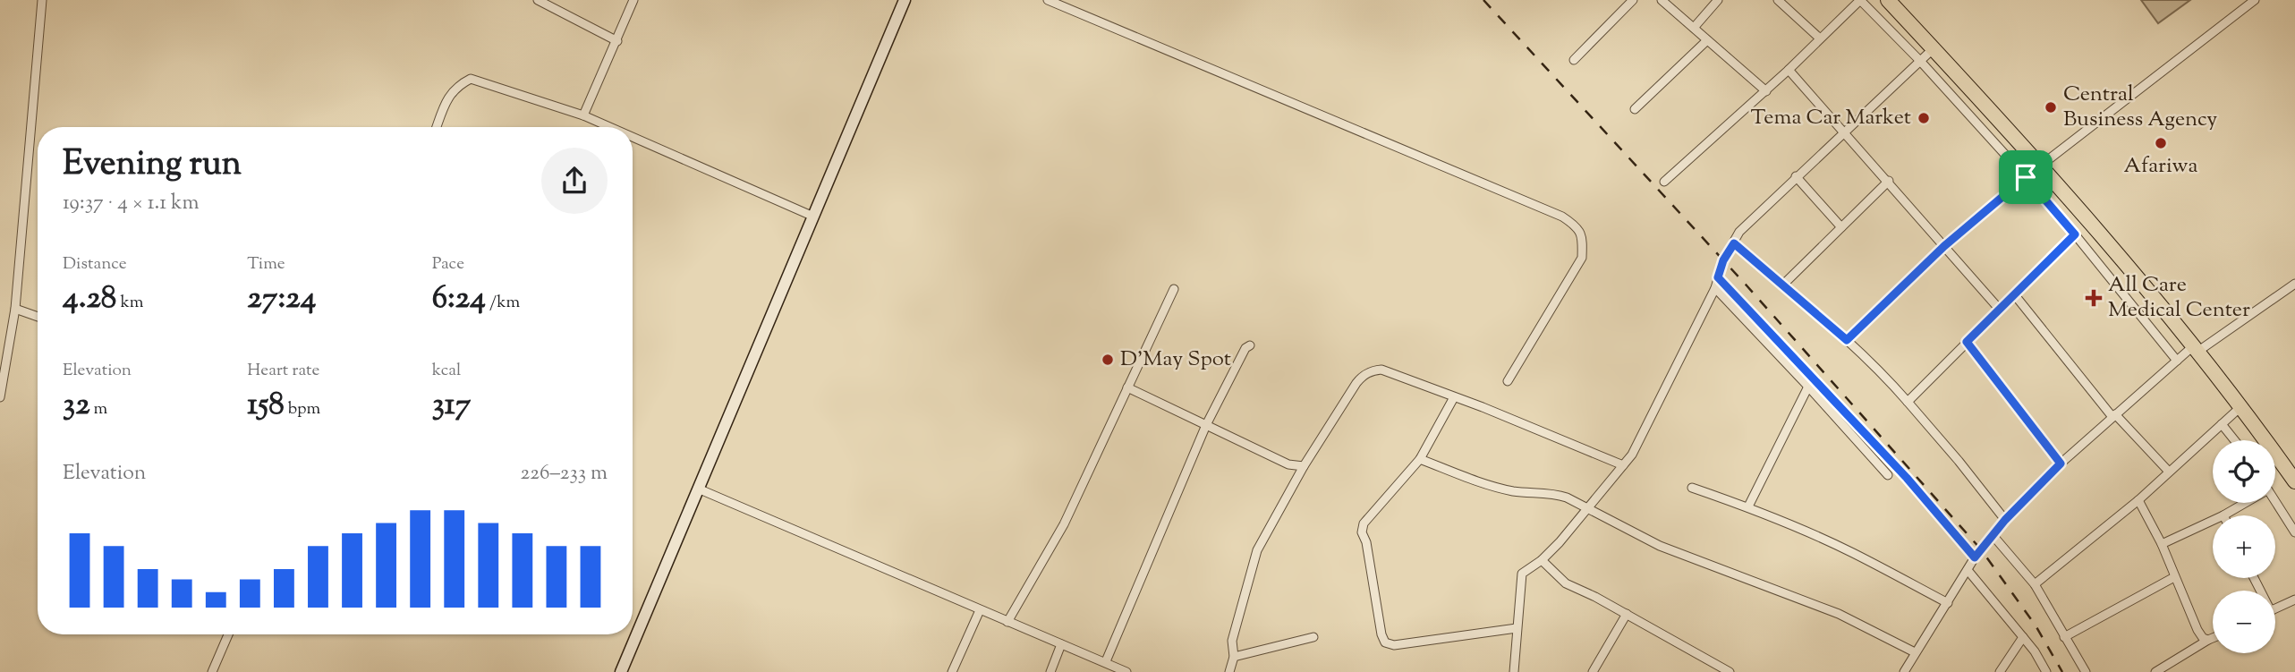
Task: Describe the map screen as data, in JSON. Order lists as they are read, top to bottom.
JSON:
{
  "places": {
    "other": [
      "Central Business Agency",
      "Tema Car Market",
      "Afariwa",
      "D'May Spot"
    ],
    "health": ["All Care Medical Center"]
  },
  "page": {
    "heading": ["Evening run", "19:37 · 4 × 1.1 km"],
    "stats": [
      ["Distance", "4.28 km"],
      ["Time", "27:24"],
      ["Pace", "6:24 /km"],
      ["Elevation", "32 m"],
      ["Heart rate", "158 bpm"],
      ["kcal", "317"]
    ],
    "map_buttons": ["+", "−"],
    "chart": ["Elevation", "226–233 m"]
  }
}
